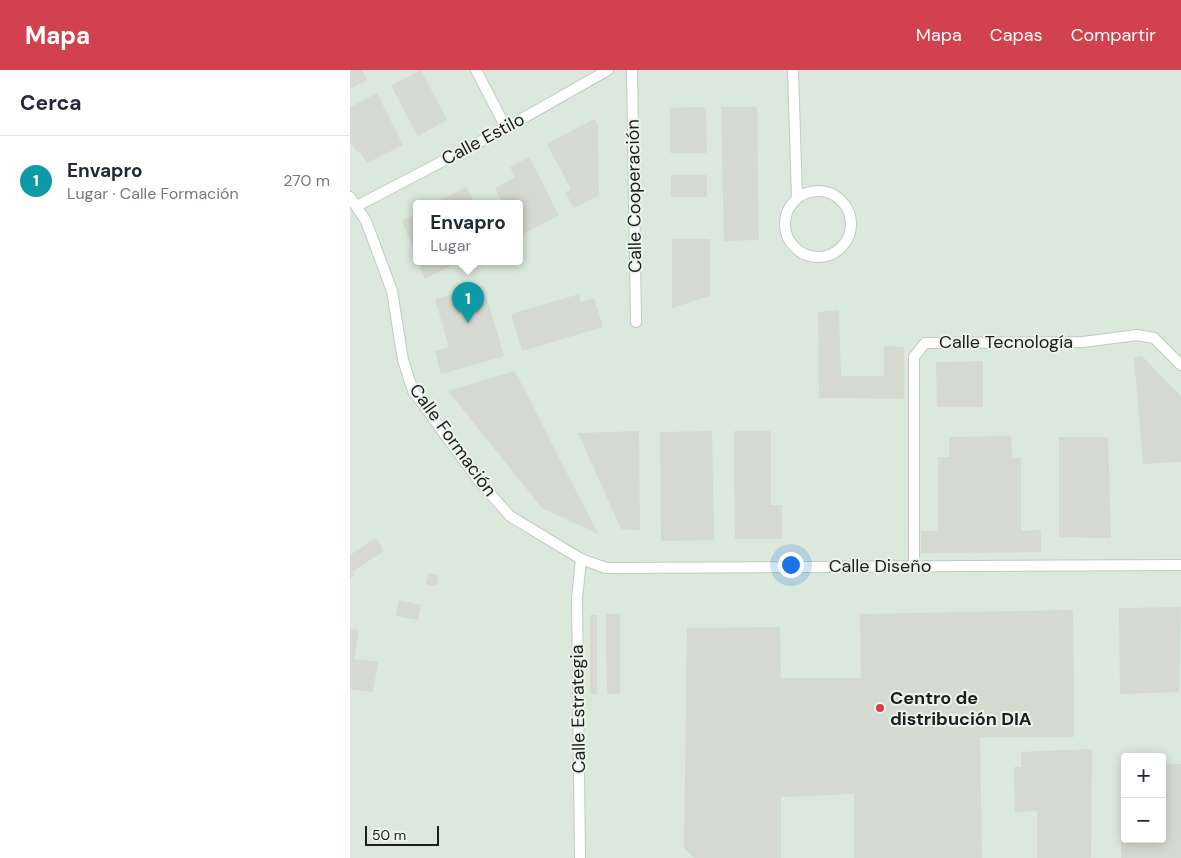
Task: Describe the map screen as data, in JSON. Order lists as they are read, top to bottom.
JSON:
{
  "streets": {
    "street": [
      "Calle Estilo",
      "Calle Cooperación",
      "Calle Tecnología",
      "Calle Formación",
      "Calle Diseño",
      "Calle Estrategia"
    ]
  },
  "crossings": [
    ["Calle Estilo", "Calle Formación"],
    ["Calle Tecnología", "Calle Diseño"],
    ["Calle Formación", "Calle Diseño"],
    ["Calle Formación", "Calle Estrategia"],
    ["Calle Diseño", "Calle Estrategia"]
  ],
  "places": ["Centro de distribución DIA"],
  "scale_bar": "50 m",
  "page": {
    "header": "Mapa",
    "nav": ["Mapa", "Capas", "Compartir"],
    "heading": "Cerca",
    "list": [
      {
        "mark": "1",
        "name": "Envapro",
        "note": "Lugar · Calle Formación",
        "value": "270 m"
      }
    ],
    "popup": ["Envapro", "Lugar"],
    "pins": "1",
    "map_buttons": ["+", "−"],
    "scale": "50 m"
  }
}
